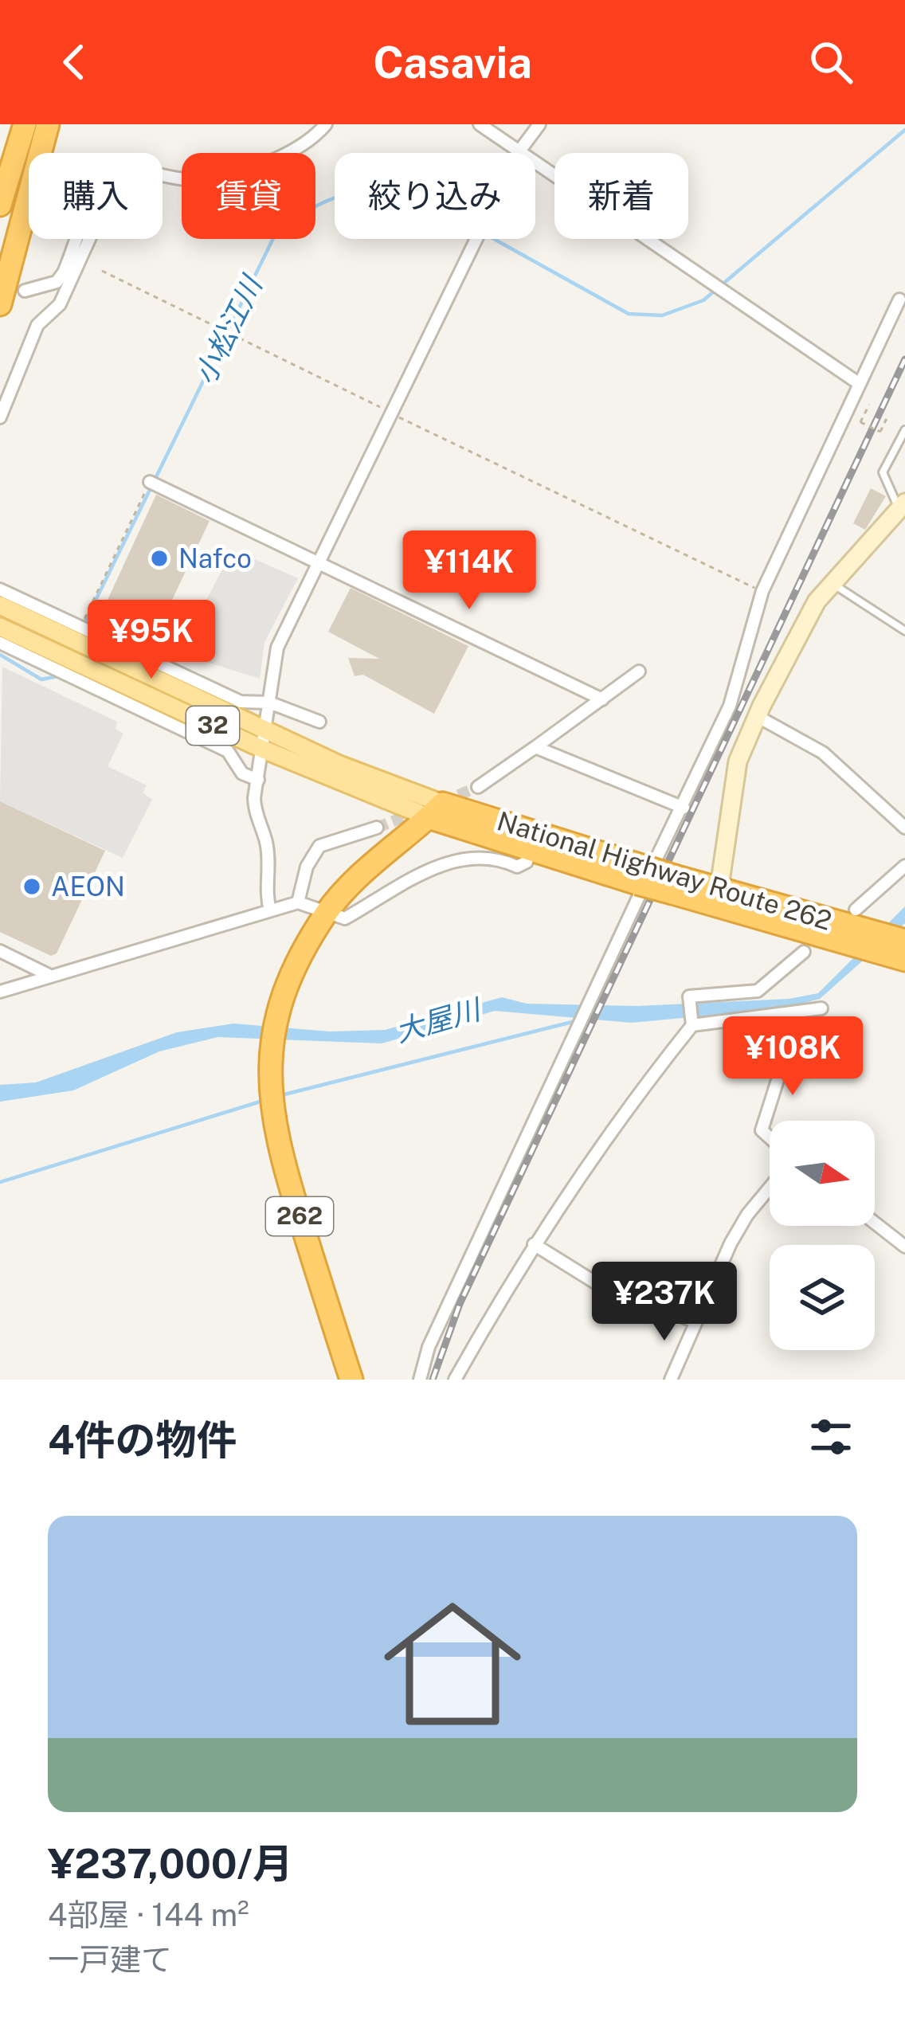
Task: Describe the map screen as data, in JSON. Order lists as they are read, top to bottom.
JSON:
{
  "streets": {
    "highway": ["National Highway Route 262", "262"],
    "main road": ["32"]
  },
  "crossings": [
    ["32", "National Highway Route 262"],
    ["32", "262"],
    ["National Highway Route 262", "262"]
  ],
  "water": ["小松江川", "大屋川"],
  "places": ["Nafco", "AEON"],
  "north": "right",
  "page": {
    "header": "Casavia",
    "chip": [
      "購入",
      "賃貸",
      "絞り込み",
      "新着"
    ],
    "price": [
      "¥114K",
      "¥95K",
      "¥108K",
      "¥237K"
    ],
    "heading": "4件の物件",
    "list": [
      {
        "name": "¥237,000/月",
        "note": "4部屋 · 144 m² · 一戸建て"
      }
    ]
  }
}
